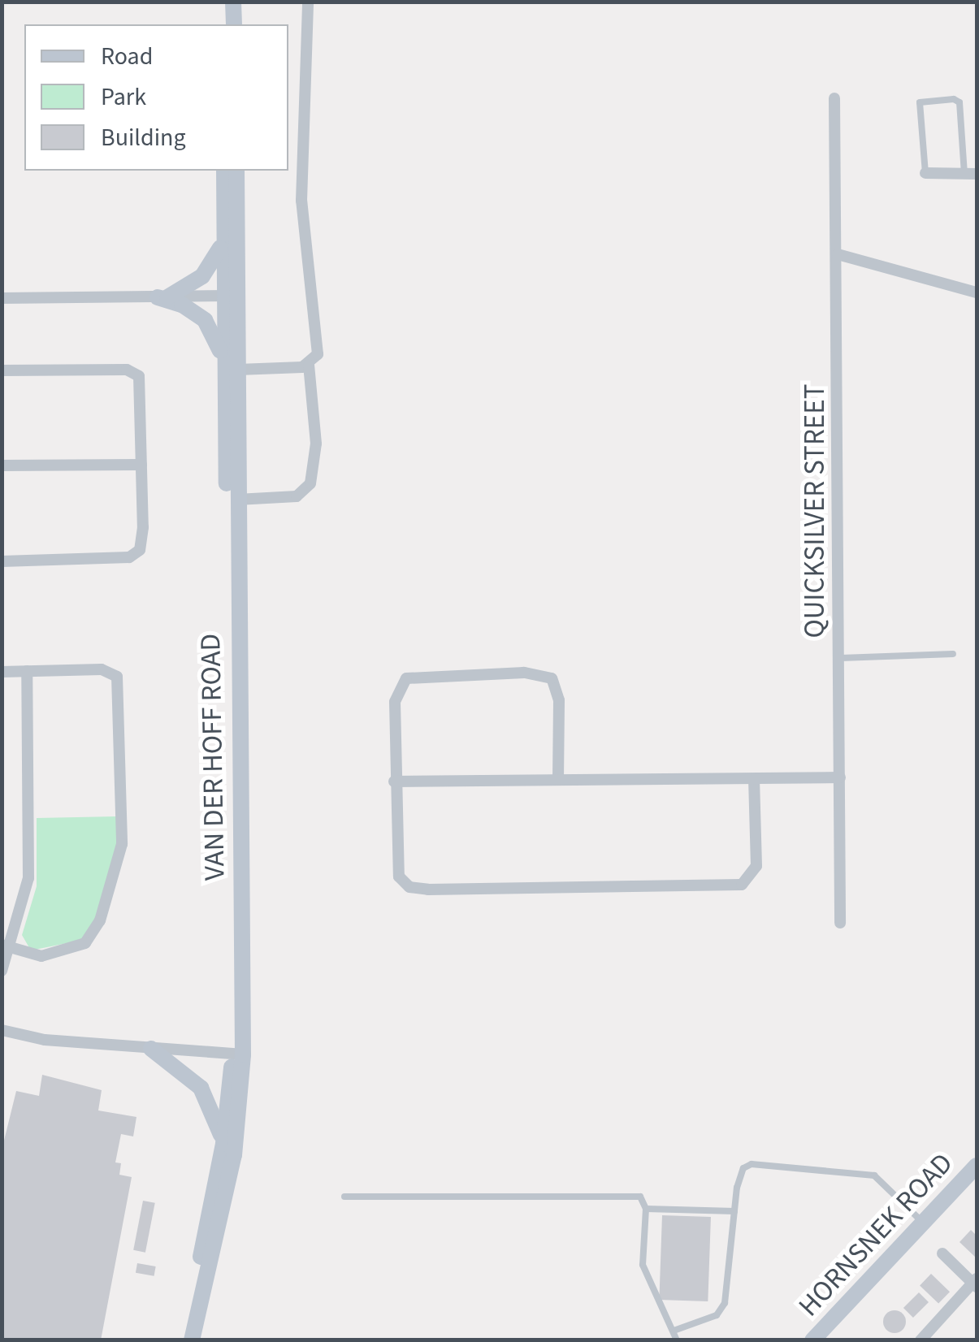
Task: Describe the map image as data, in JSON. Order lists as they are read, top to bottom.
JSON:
{
  "streets": {
    "main road": ["VAN DER HOFF ROAD", "HORNSNEK ROAD"],
    "street": ["QUICKSILVER STREET"]
  },
  "legend": ["Road", "Park", "Building"]
}
